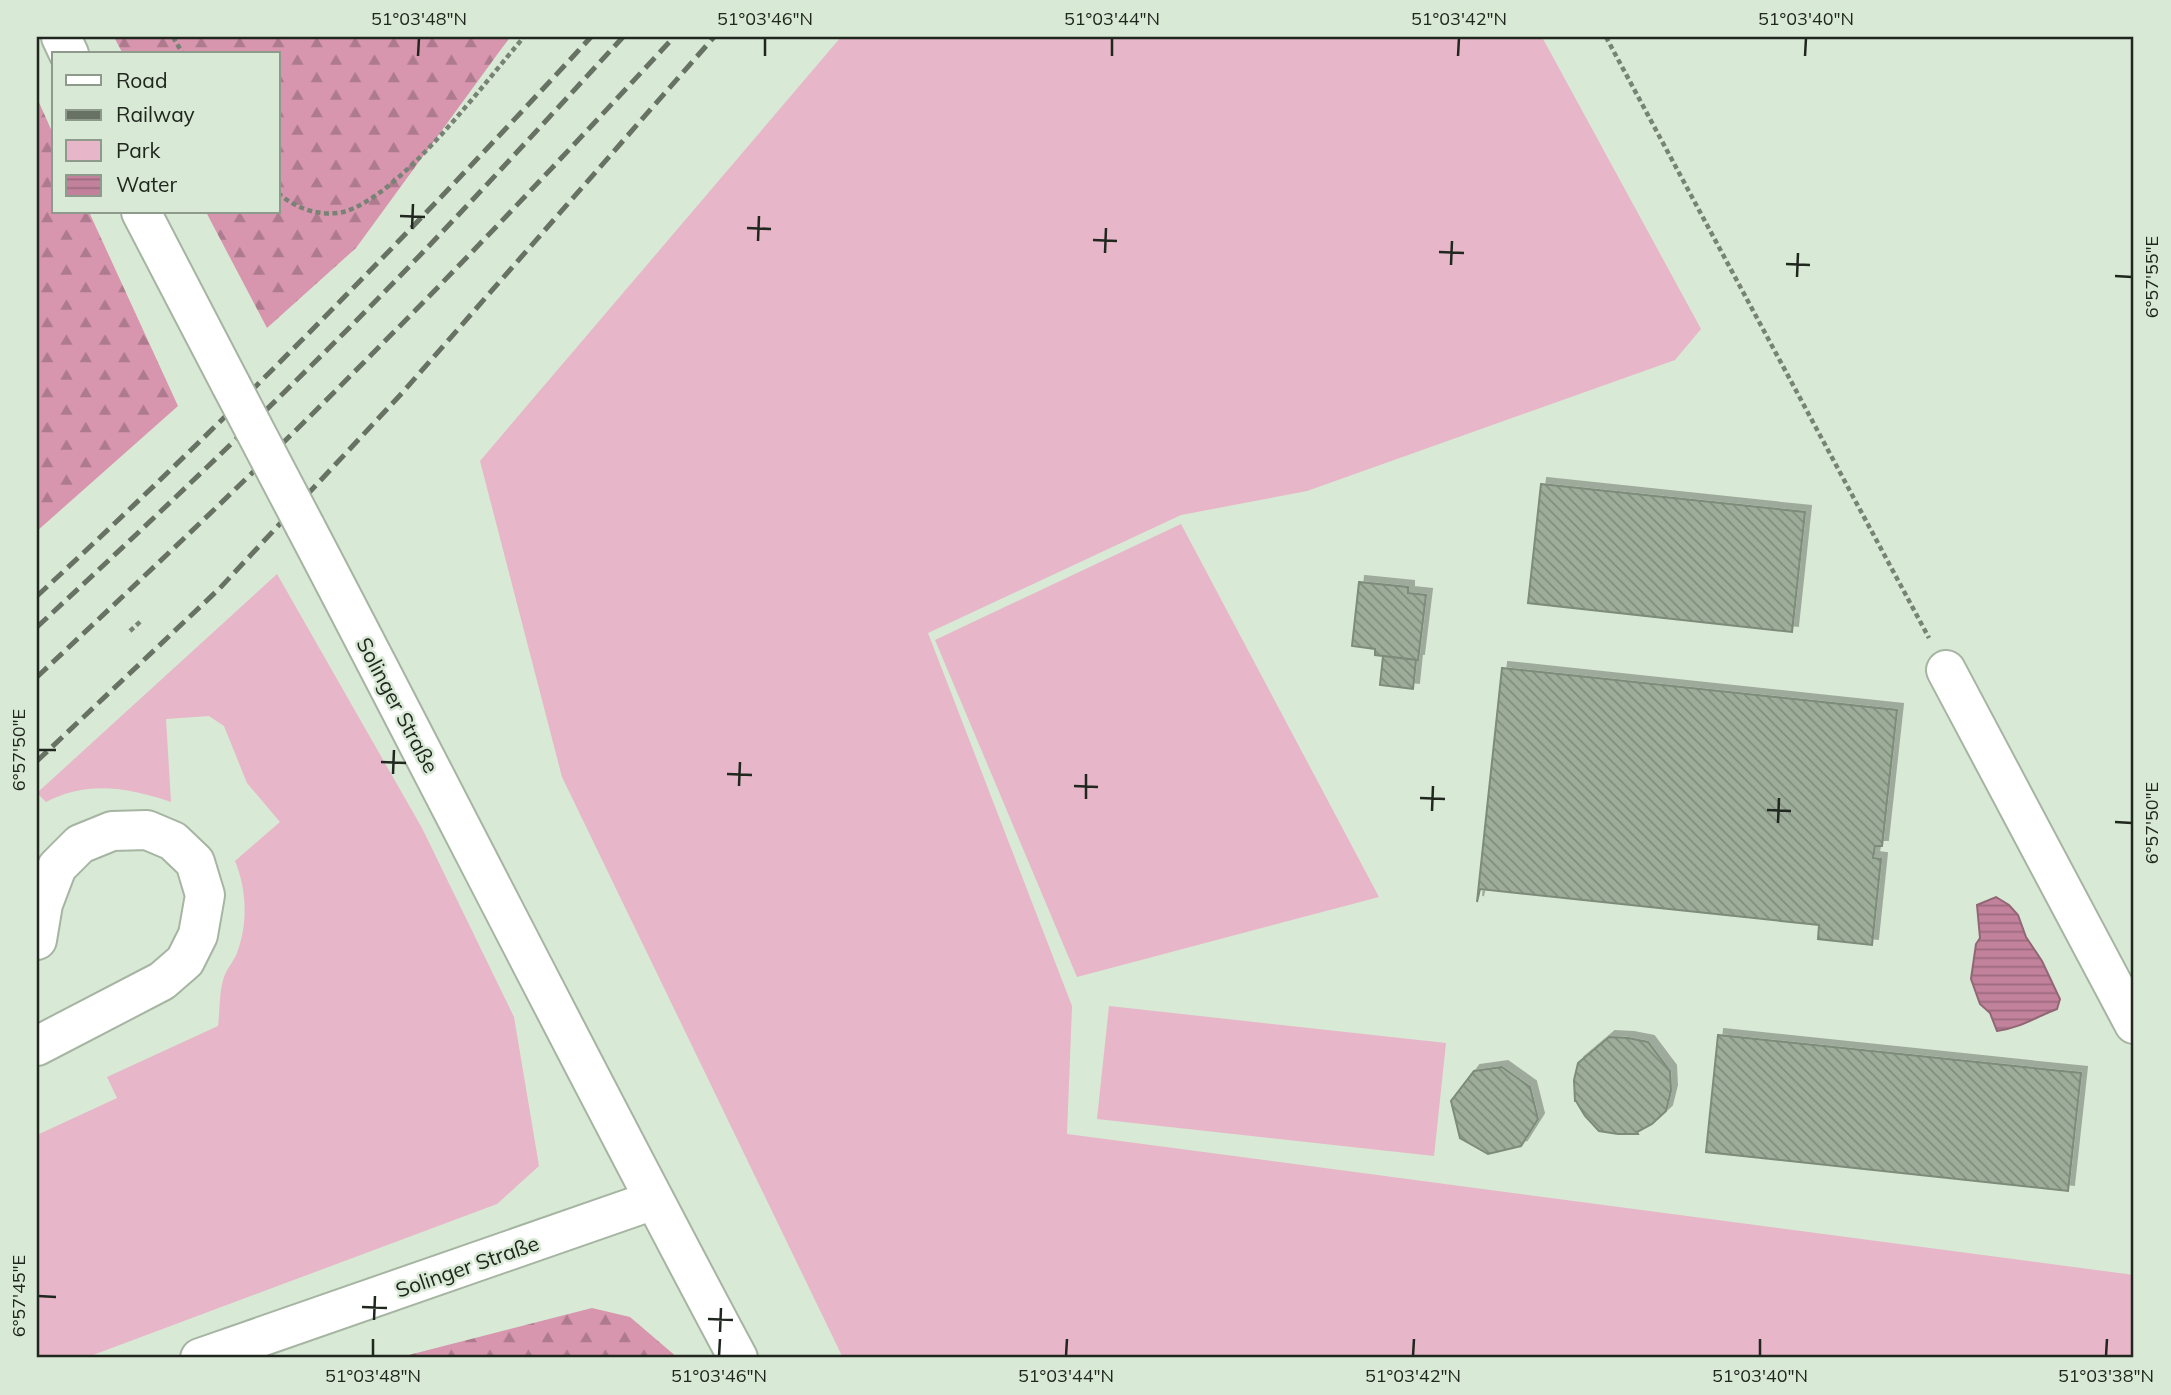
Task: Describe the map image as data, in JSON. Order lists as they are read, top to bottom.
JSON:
{
  "streets": {
    "main road": ["Solinger Straße"]
  },
  "legend": [
    "Road",
    "Railway",
    "Park",
    "Water"
  ],
  "coordinates": [
    "51°03'48\"N",
    "51°03'46\"N",
    "51°03'44\"N",
    "51°03'42\"N",
    "51°03'40\"N",
    "6°57'55\"E",
    "6°57'50\"E",
    "6°57'45\"E",
    "51°03'38\"N"
  ]
}
